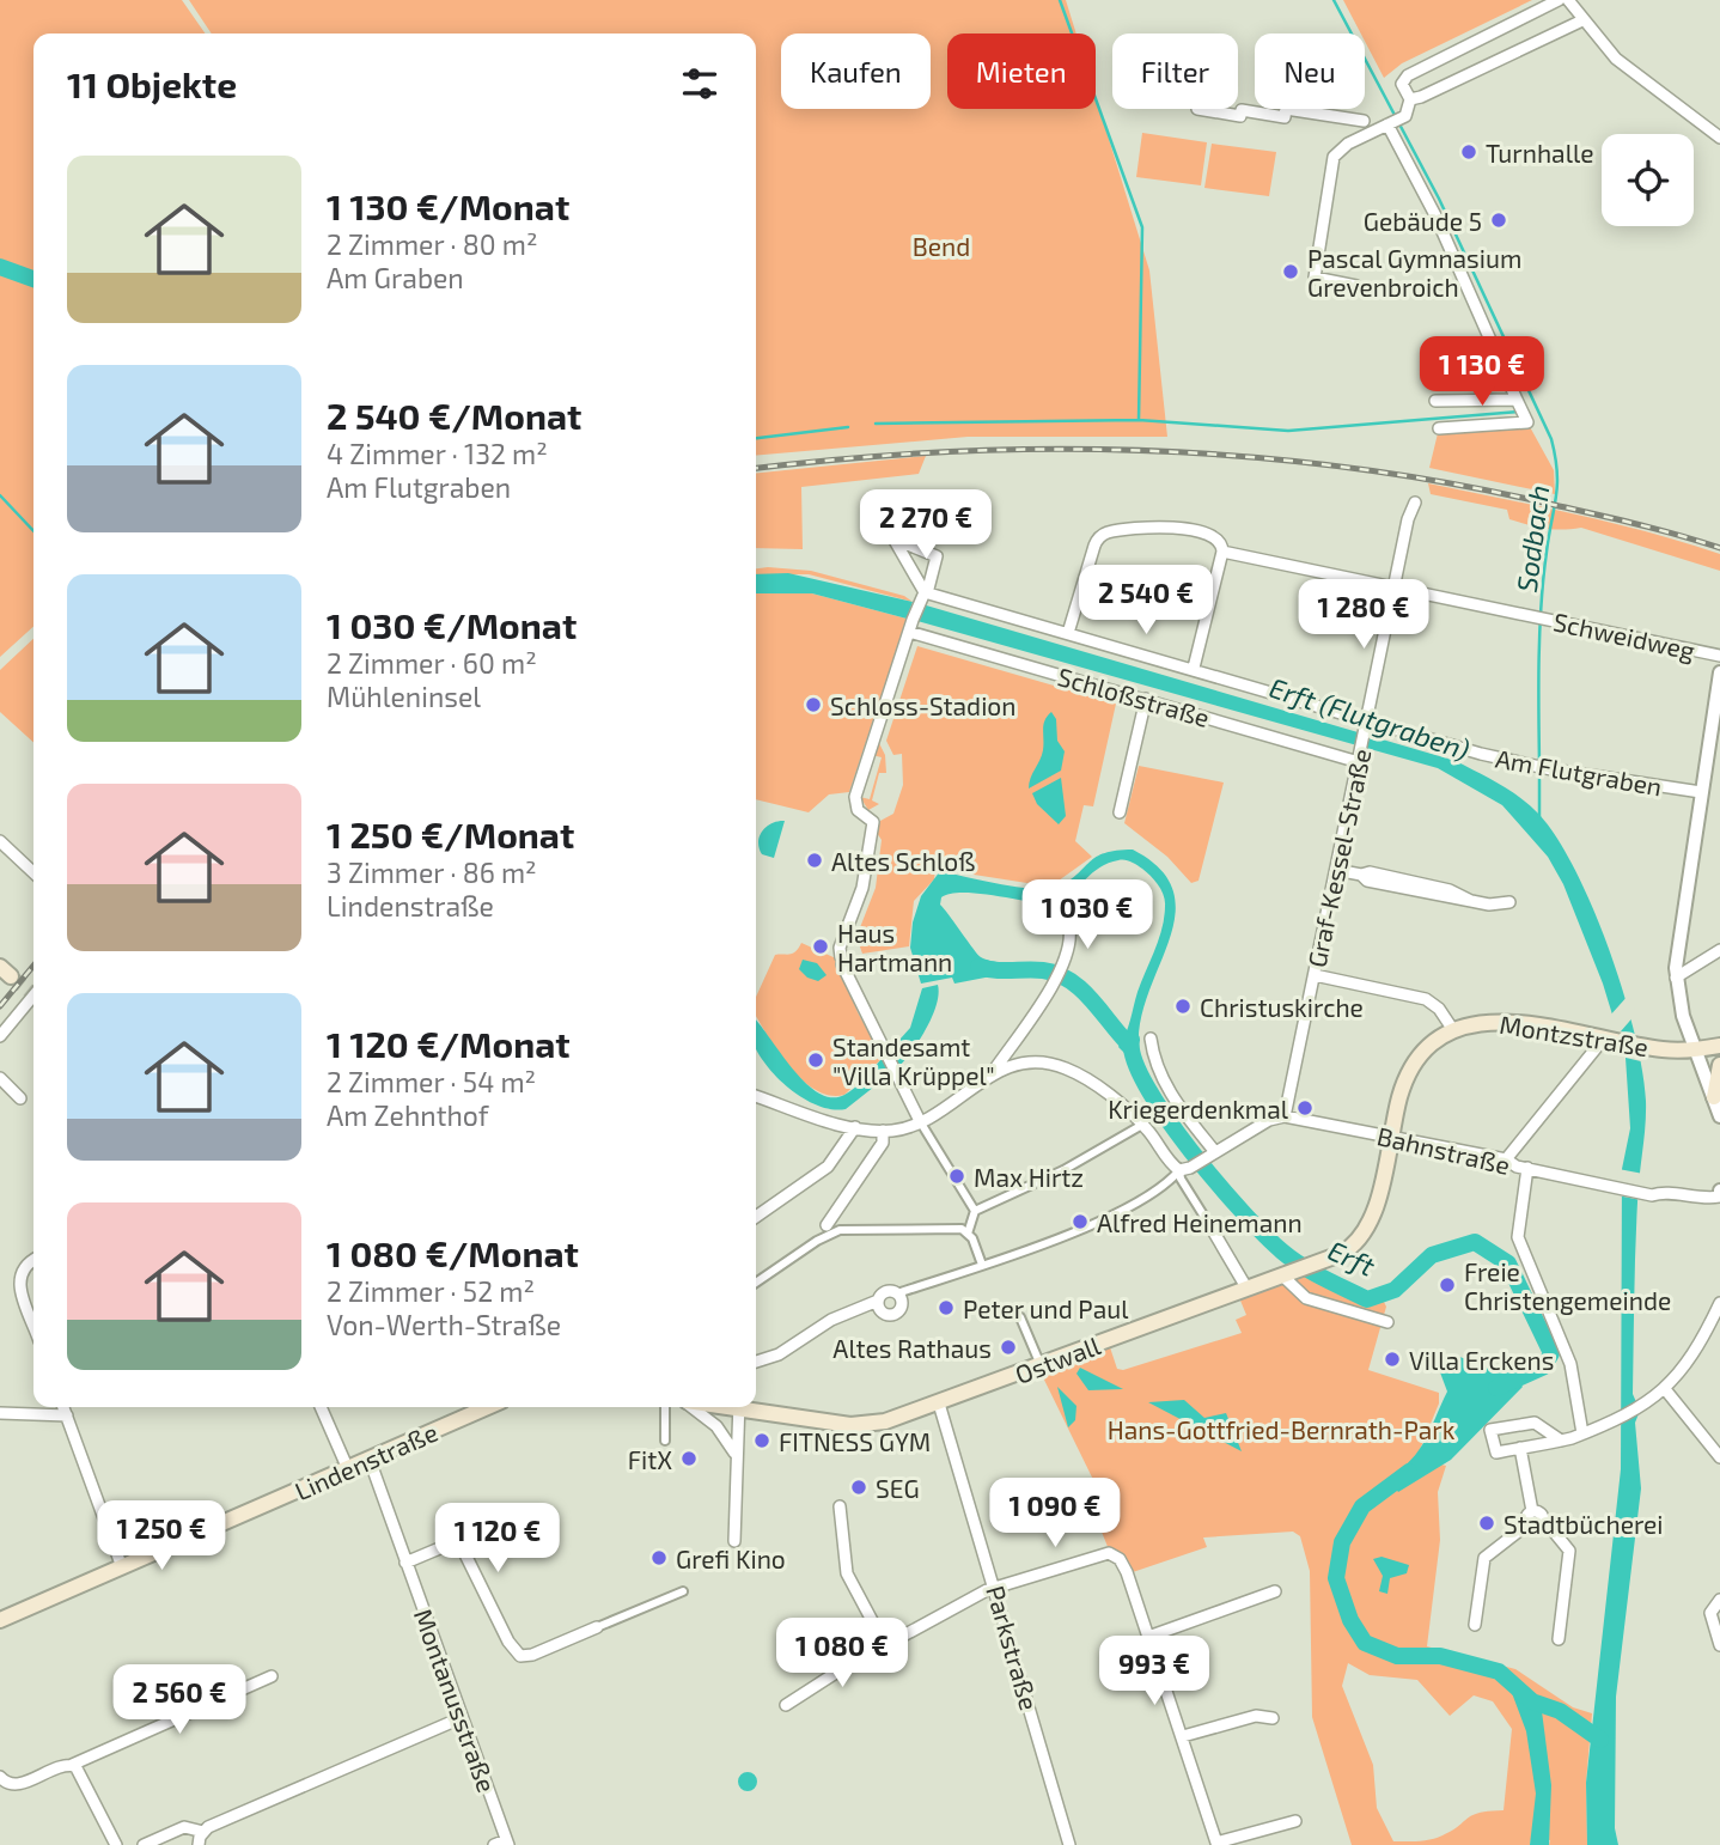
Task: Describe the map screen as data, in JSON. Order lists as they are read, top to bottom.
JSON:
{
  "streets": {
    "main road": ["Montzstraße", "Ostwall", "Lindenstraße"],
    "street": [
      "Schweidweg",
      "Schloßstraße",
      "Am Flutgraben",
      "Graf-Kessel-Straße",
      "Bahnstraße",
      "Parkstraße",
      "Montanusstraße"
    ]
  },
  "crossings": [
    ["Schweidweg", "Am Flutgraben"],
    ["Schweidweg", "Graf-Kessel-Straße"],
    ["Schloßstraße", "Graf-Kessel-Straße"],
    ["Am Flutgraben", "Graf-Kessel-Straße"],
    ["Graf-Kessel-Straße", "Bahnstraße"],
    ["Montzstraße", "Bahnstraße"],
    ["Montzstraße", "Ostwall"],
    ["Bahnstraße", "Ostwall"],
    ["Ostwall", "Parkstraße"],
    ["Lindenstraße", "Montanusstraße"]
  ],
  "water": ["Sodbach", "Erft (Flutgraben)", "Erft"],
  "parks": ["Bend", "Hans-Gottfried-Bernrath-Park"],
  "places": [
    "Turnhalle",
    "Gebäude 5",
    "Pascal Gymnasium Grevenbroich",
    "Schloss-Stadion",
    "Altes Schloß",
    "Haus Hartmann",
    "Christuskirche",
    "Standesamt \"Villa Krüppel\"",
    "Kriegerdenkmal",
    "Max Hirtz",
    "Alfred Heinemann",
    "Freie Christengemeinde",
    "Peter und Paul",
    "Altes Rathaus",
    "Villa Erckens",
    "FITNESS GYM",
    "FitX",
    "SEG",
    "Stadtbücherei",
    "Grefi Kino"
  ],
  "page": {
    "chip": [
      "Kaufen",
      "Mieten",
      "Filter",
      "Neu"
    ],
    "heading": "11 Objekte",
    "list": [
      {
        "name": "1 130 €/Monat",
        "note": "2 Zimmer · 80 m² · Am Graben"
      },
      {
        "name": "2 540 €/Monat",
        "note": "4 Zimmer · 132 m² · Am Flutgraben"
      },
      {
        "name": "1 030 €/Monat",
        "note": "2 Zimmer · 60 m² · Mühleninsel"
      },
      {
        "name": "1 250 €/Monat",
        "note": "3 Zimmer · 86 m² · Lindenstraße"
      },
      {
        "name": "1 120 €/Monat",
        "note": "2 Zimmer · 54 m² · Am Zehnthof"
      },
      {
        "name": "1 080 €/Monat",
        "note": "2 Zimmer · 52 m² · Von-Werth-Straße"
      }
    ],
    "price": [
      "1 130 €",
      "2 270 €",
      "2 540 €",
      "1 280 €",
      "1 030 €",
      "1 090 €",
      "1 250 €",
      "1 120 €",
      "1 080 €",
      "993 €",
      "2 560 €"
    ]
  }
}
